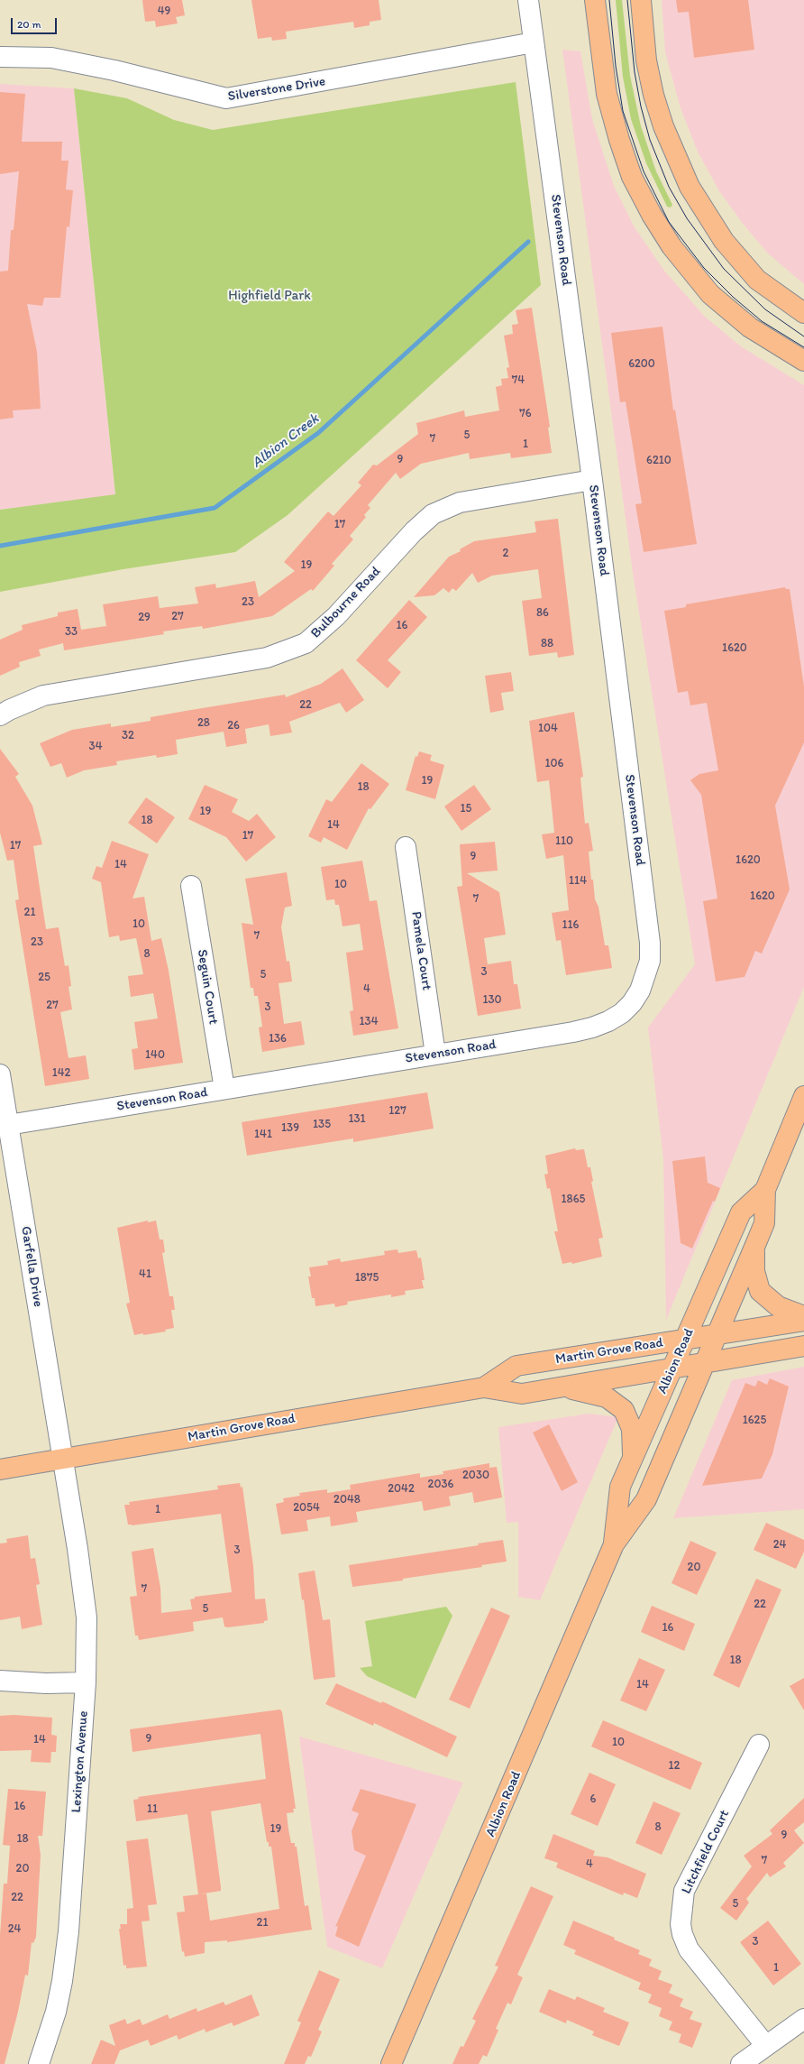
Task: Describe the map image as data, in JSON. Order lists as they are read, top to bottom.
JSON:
{
  "streets": {
    "main road": ["Martin Grove Road", "Albion Road"],
    "street": [
      "Silverstone Drive",
      "Stevenson Road",
      "Bulbourne Road",
      "Pamela Court",
      "Seguin Court",
      "Garfella Drive",
      "Lexington Avenue",
      "Litchfield Court"
    ]
  },
  "crossings": [
    ["Silverstone Drive", "Stevenson Road"],
    ["Stevenson Road", "Bulbourne Road"],
    ["Stevenson Road", "Pamela Court"],
    ["Stevenson Road", "Seguin Court"],
    ["Stevenson Road", "Garfella Drive"],
    ["Garfella Drive", "Martin Grove Road"],
    ["Garfella Drive", "Lexington Avenue"],
    ["Martin Grove Road", "Albion Road"],
    ["Martin Grove Road", "Lexington Avenue"]
  ],
  "water": ["Albion Creek"],
  "parks": ["Highfield Park"],
  "house_numbers": [
    "49",
    "6200",
    "74",
    "76",
    "5",
    "7",
    "1",
    "9",
    "6210",
    "17",
    "2",
    "19",
    "23",
    "86",
    "27",
    "29",
    "16",
    "33",
    "88",
    "1620",
    "22",
    "28",
    "26",
    "104",
    "32",
    "34",
    "106",
    "19",
    "18",
    "15",
    "19",
    "18",
    "14",
    "17",
    "110",
    "17",
    "9",
    "1620",
    "14",
    "114",
    "10",
    "1620",
    "7",
    "21",
    "10",
    "116",
    "7",
    "23",
    "8",
    "3",
    "5",
    "25",
    "4",
    "130",
    "27",
    "3",
    "134",
    "136",
    "140",
    "142",
    "127",
    "131",
    "135",
    "139",
    "141",
    "1865",
    "41",
    "1875",
    "1625",
    "2030",
    "2036",
    "2042",
    "2048",
    "2054",
    "1",
    "24",
    "3",
    "20",
    "7",
    "22",
    "5",
    "16",
    "18",
    "14",
    "9",
    "14",
    "10",
    "12",
    "6",
    "16",
    "11",
    "8",
    "19",
    "9",
    "18",
    "7",
    "4",
    "20",
    "22",
    "5",
    "21",
    "24",
    "3",
    "1"
  ],
  "scale_bar": "20 m"
}
